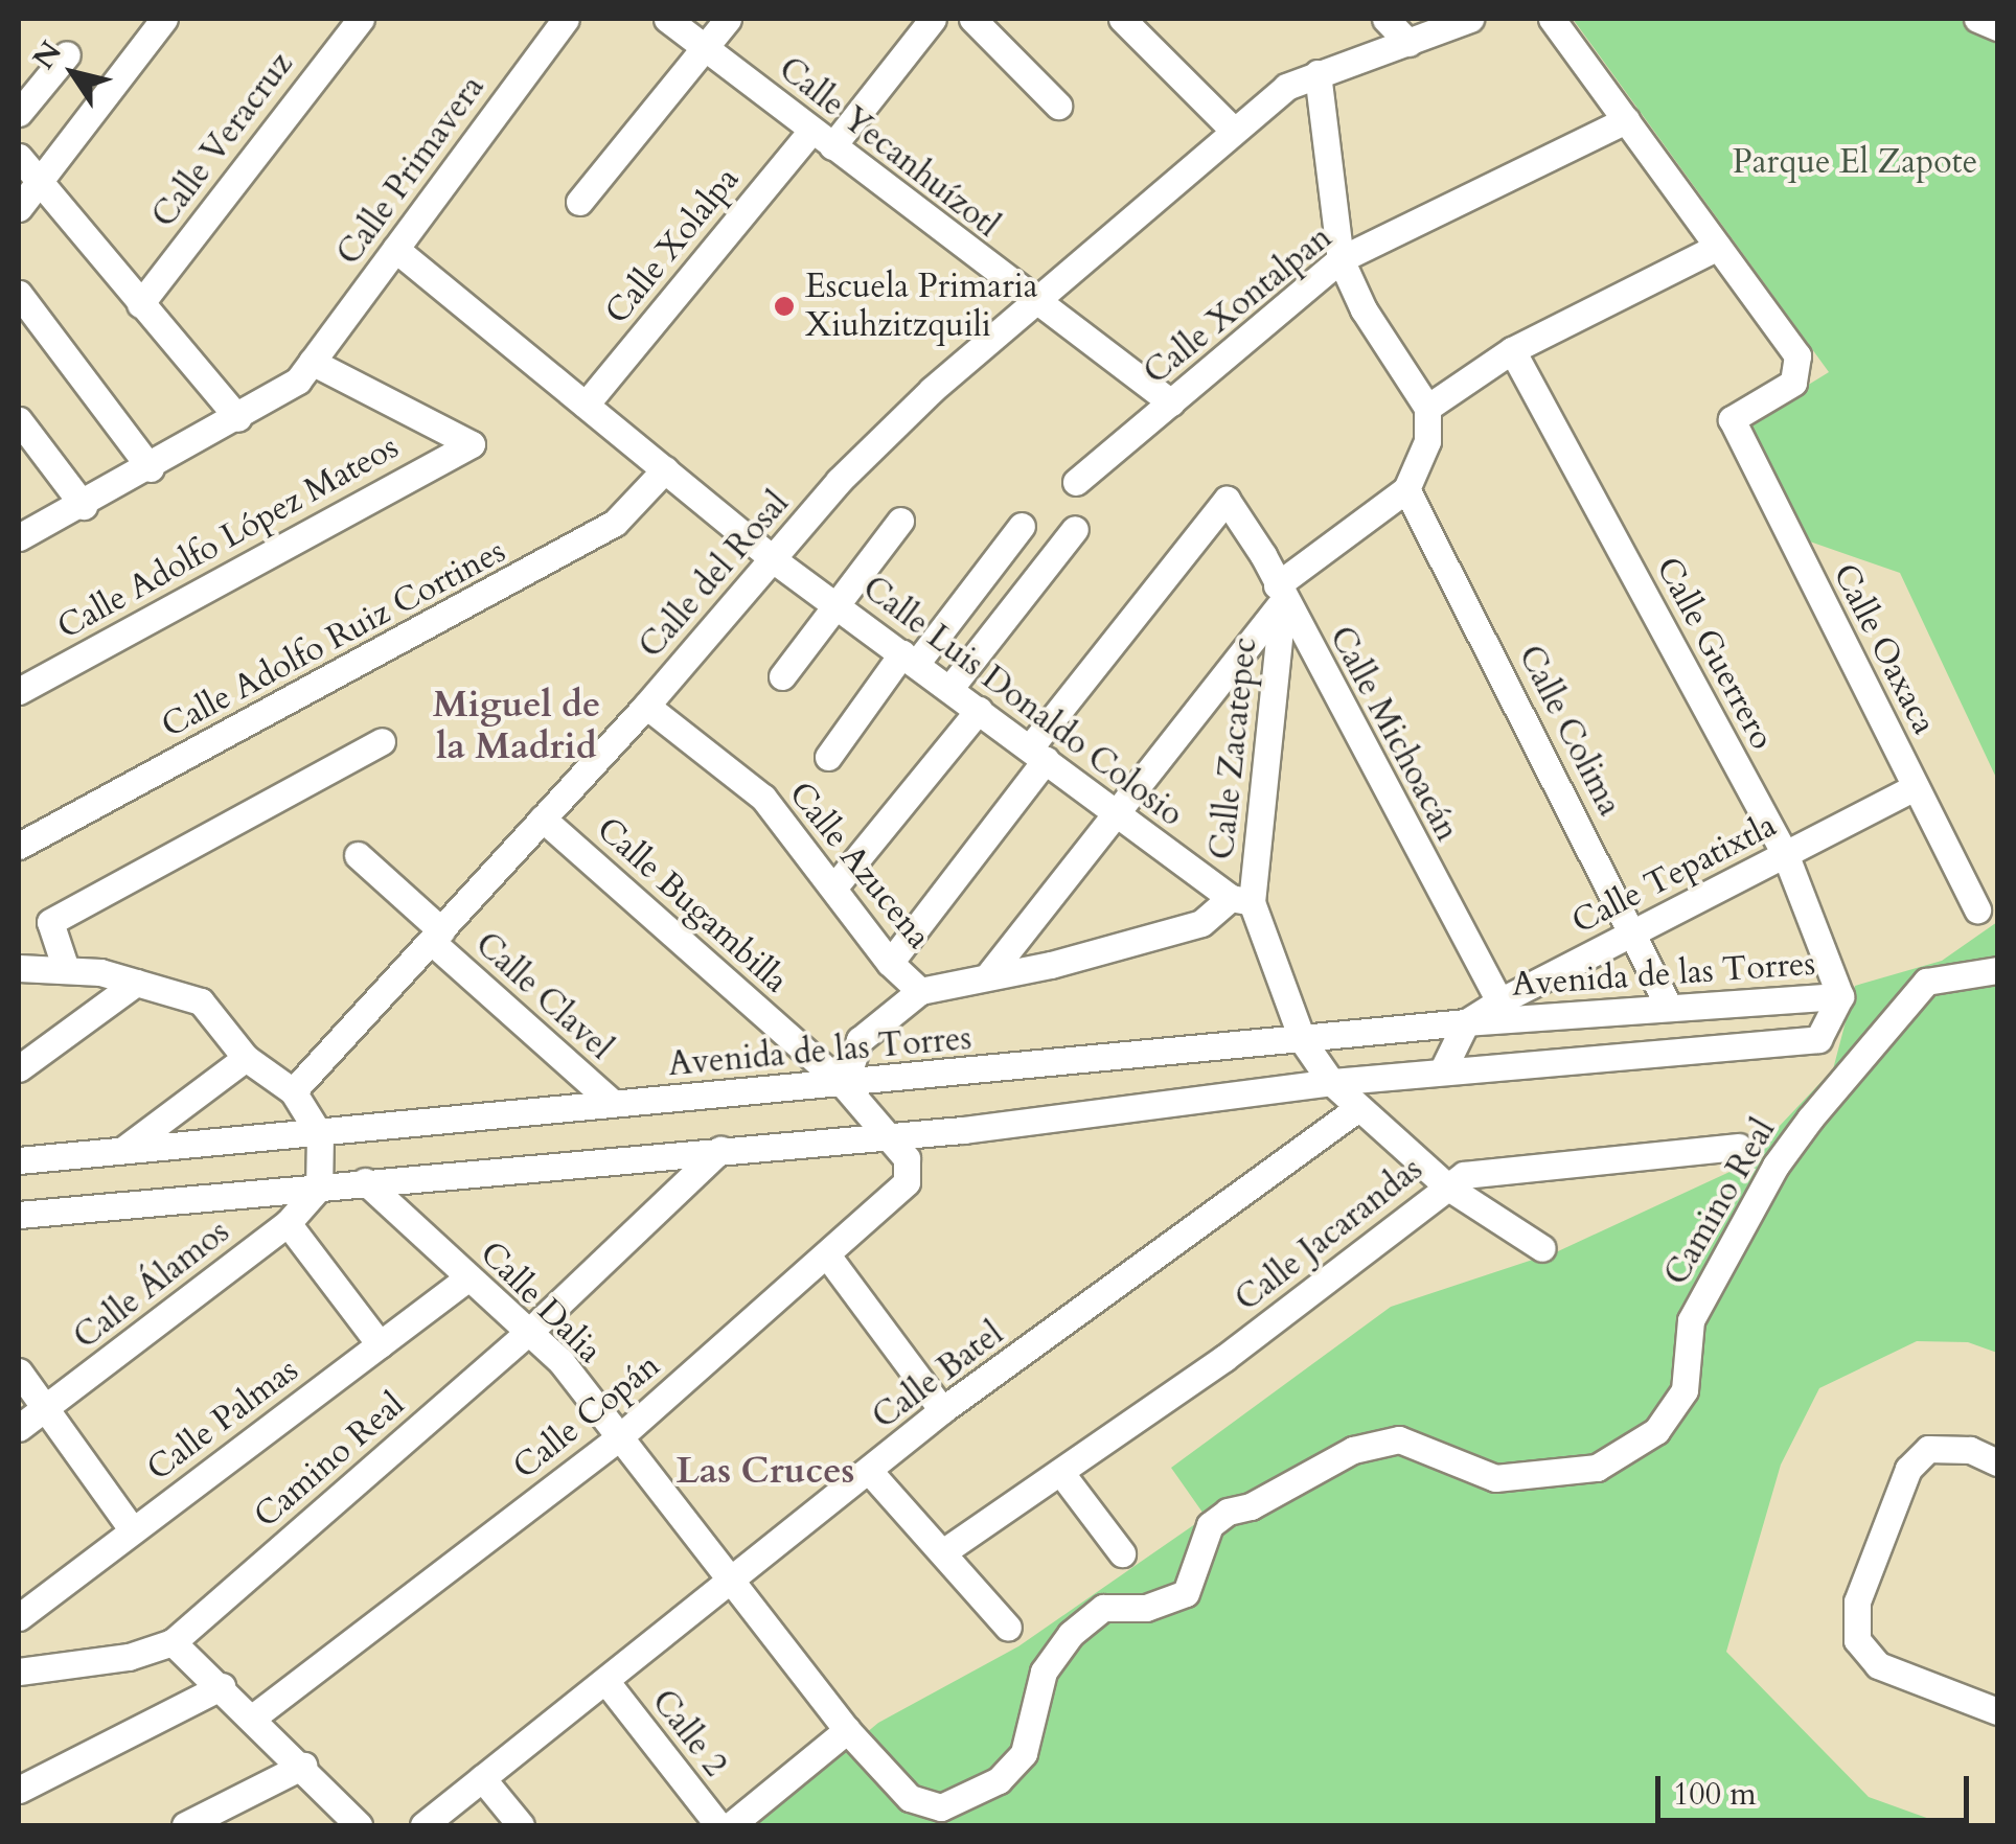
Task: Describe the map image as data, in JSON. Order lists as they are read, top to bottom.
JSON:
{
  "streets": {
    "street": [
      "Calle Veracruz",
      "Calle Yecanhuízotl",
      "Calle Primavera",
      "Calle Xolalpa",
      "Calle Xontalpan",
      "Calle Adolfo López Mateos",
      "Calle del Rosal",
      "Calle Adolfo Ruiz Cortines",
      "Calle Oaxaca",
      "Calle Guerrero",
      "Calle Luis Donaldo Colosio",
      "Calle Colima",
      "Calle Michoacán",
      "Calle Zacatepec",
      "Calle Azucena",
      "Calle Tepatixtla",
      "Calle Bugambilla",
      "Avenida de las Torres",
      "Calle Clavel",
      "Camino Real",
      "Calle Jacarandas",
      "Calle Álamos",
      "Calle Dalia",
      "Calle Batel",
      "Calle Copán",
      "Calle Palmas",
      "Calle 2"
    ]
  },
  "crossings": [
    ["Calle Yecanhuízotl", "Calle Xolalpa"],
    ["Calle Yecanhuízotl", "Calle Xontalpan"],
    ["Calle Yecanhuízotl", "Calle del Rosal"],
    ["Calle Primavera", "Calle Adolfo López Mateos"],
    ["Calle Primavera", "Calle Luis Donaldo Colosio"],
    ["Calle Xolalpa", "Calle Luis Donaldo Colosio"],
    ["Calle del Rosal", "Calle Luis Donaldo Colosio"],
    ["Calle del Rosal", "Calle Azucena"],
    ["Calle del Rosal", "Calle Bugambilla"],
    ["Calle del Rosal", "Calle Clavel"],
    ["Calle Adolfo Ruiz Cortines", "Calle Luis Donaldo Colosio"],
    ["Calle Oaxaca", "Calle Tepatixtla"],
    ["Calle Guerrero", "Calle Tepatixtla"],
    ["Calle Guerrero", "Avenida de las Torres"],
    ["Calle Luis Donaldo Colosio", "Calle Michoacán"],
    ["Calle Luis Donaldo Colosio", "Calle Zacatepec"],
    ["Calle Colima", "Calle Tepatixtla"],
    ["Calle Colima", "Avenida de las Torres"],
    ["Calle Michoacán", "Calle Zacatepec"],
    ["Calle Michoacán", "Calle Tepatixtla"],
    ["Calle Tepatixtla", "Avenida de las Torres"],
    ["Calle Bugambilla", "Avenida de las Torres"],
    ["Calle Bugambilla", "Calle Copán"],
    ["Avenida de las Torres", "Calle Clavel"],
    ["Avenida de las Torres", "Camino Real"],
    ["Avenida de las Torres", "Calle Álamos"],
    ["Avenida de las Torres", "Calle Dalia"],
    ["Avenida de las Torres", "Calle Copán"],
    ["Camino Real", "Calle Dalia"],
    ["Calle Dalia", "Calle Batel"],
    ["Calle Dalia", "Calle Copán"],
    ["Calle Dalia", "Calle Palmas"],
    ["Calle Batel", "Calle 2"]
  ],
  "districts": ["Miguel de la Madrid", "Las Cruces"],
  "parks": ["Parque El Zapote"],
  "places": ["Escuela Primaria Xiuhzitzquili"],
  "scale_bar": "100 m",
  "north": "top left"
}
